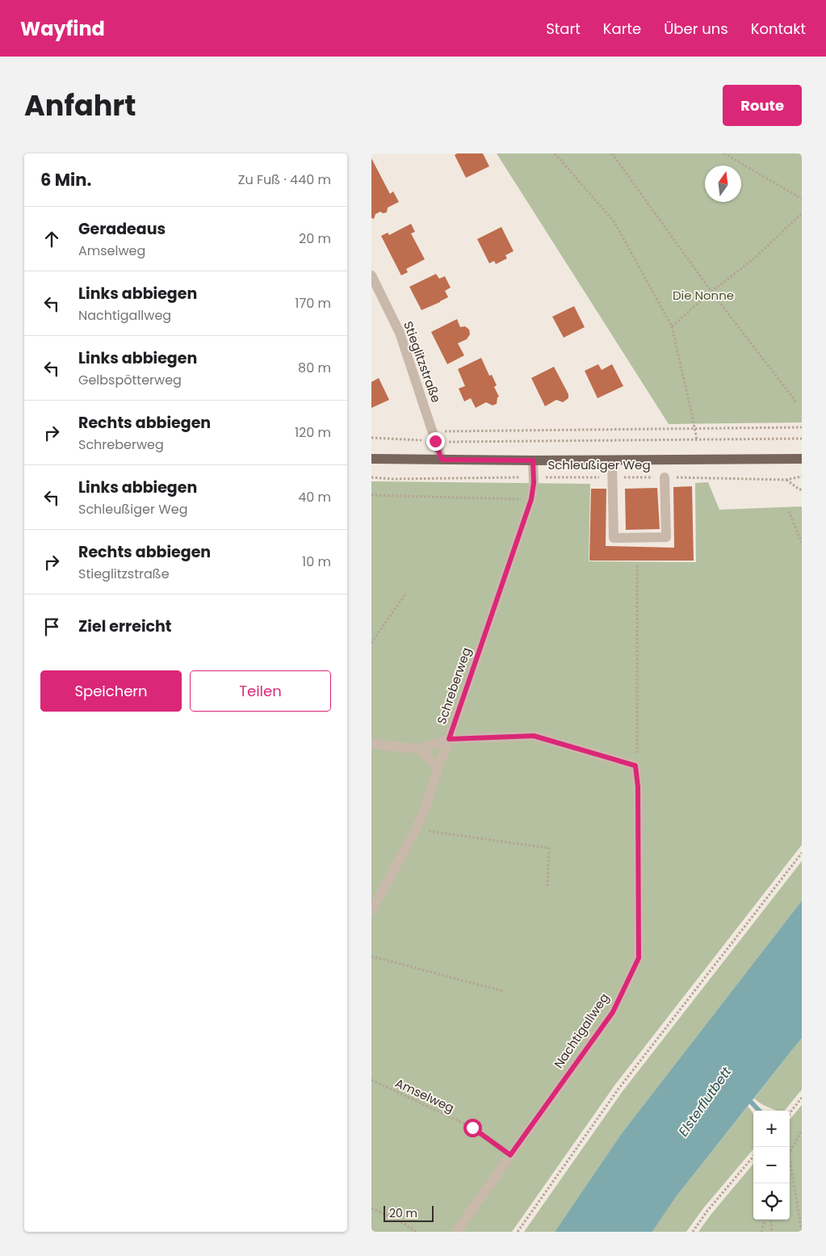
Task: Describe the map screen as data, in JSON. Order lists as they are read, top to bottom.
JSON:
{
  "streets": {
    "main road": ["Schleußiger Weg"],
    "street": ["Stieglitzstraße", "Schreberweg", "Nachtigallweg"],
    "path": ["Amselweg"]
  },
  "crossings": [
    ["Stieglitzstraße", "Schleußiger Weg"],
    ["Schleußiger Weg", "Schreberweg"],
    ["Nachtigallweg", "Amselweg"]
  ],
  "water": ["Elsterflutbett"],
  "parks": ["Die Nonne"],
  "scale_bar": "20 m",
  "north": "top",
  "page": {
    "header": "Wayfind",
    "nav": [
      "Start",
      "Karte",
      "Über uns",
      "Kontakt"
    ],
    "title": "Anfahrt",
    "buttons": [
      "Route",
      ["Speichern", "Teilen"]
    ],
    "heading": ["6 Min.", "Zu Fuß · 440 m"],
    "list": [
      ["Geradeaus", "Amselweg", "20 m"],
      ["Links abbiegen", "Nachtigallweg", "170 m"],
      ["Links abbiegen", "Gelbspötterweg", "80 m"],
      ["Rechts abbiegen", "Schreberweg", "120 m"],
      ["Links abbiegen", "Schleußiger Weg", "40 m"],
      ["Rechts abbiegen", "Stieglitzstraße", "10 m"],
      "Ziel erreicht"
    ],
    "map_buttons": ["+", "−"],
    "scale": "20 m"
  }
}
